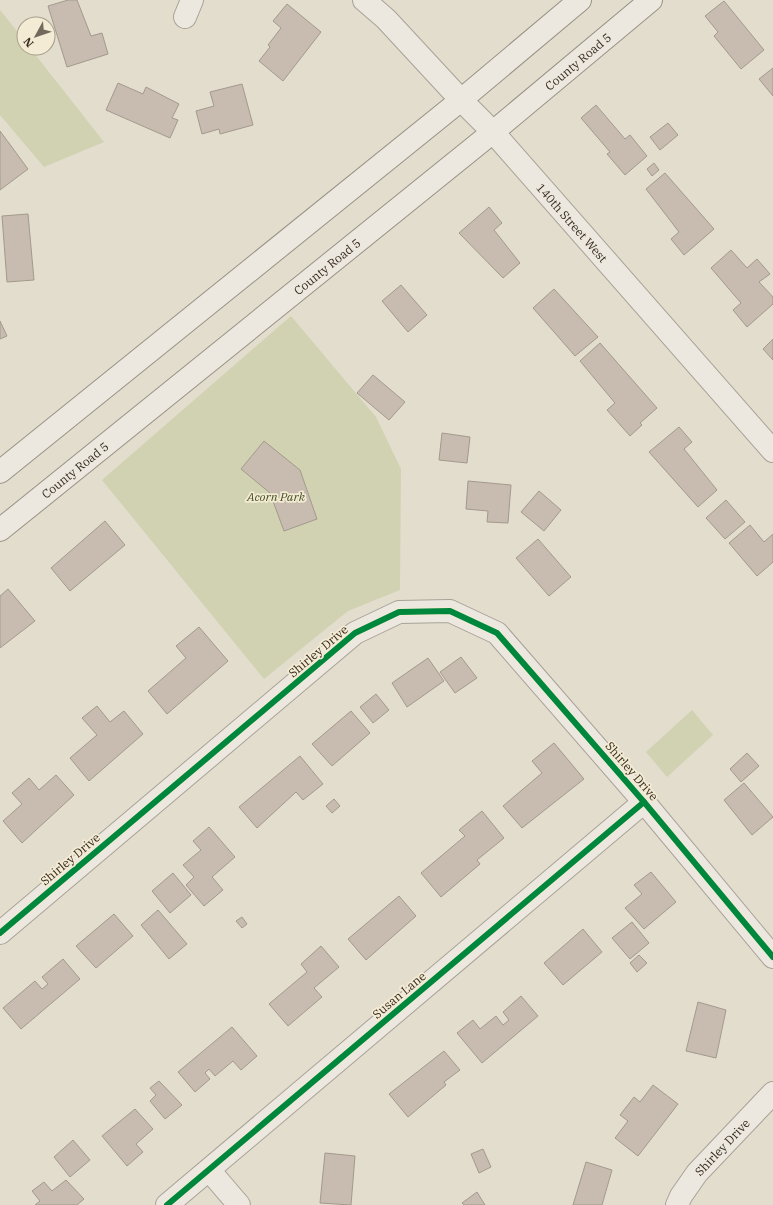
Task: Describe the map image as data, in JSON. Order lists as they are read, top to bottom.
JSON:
{
  "streets": {
    "street": [
      "County Road 5",
      "140th Street West",
      "Shirley Drive",
      "Susan Lane"
    ]
  },
  "crossings": [
    ["County Road 5", "140th Street West"],
    ["Shirley Drive", "Susan Lane"]
  ],
  "parks": ["Acorn Park"],
  "north": "bottom left"
}
